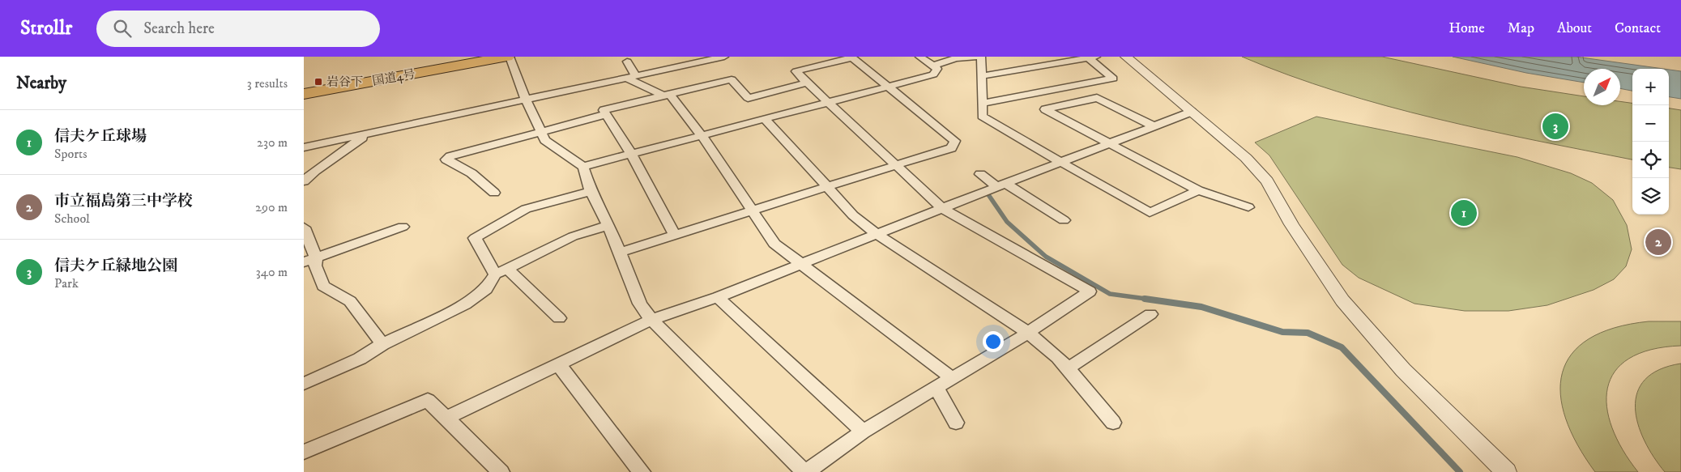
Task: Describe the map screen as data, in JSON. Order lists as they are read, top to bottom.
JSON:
{
  "streets": {
    "highway": ["国道4号"]
  },
  "places": {
    "transit": ["岩谷下"]
  },
  "north": "top right",
  "page": {
    "header": "Strollr",
    "search": "Search here",
    "nav": [
      "Home",
      "Map",
      "About",
      "Contact"
    ],
    "heading": ["Nearby", "3 results"],
    "map_buttons": ["+", "−"],
    "list": [
      {
        "mark": "1",
        "name": "信夫ケ丘球場",
        "note": "Sports",
        "value": "230 m"
      },
      {
        "mark": "2",
        "name": "市立福島第三中学校",
        "note": "School",
        "value": "290 m"
      },
      {
        "mark": "3",
        "name": "信夫ケ丘緑地公園",
        "note": "Park",
        "value": "340 m"
      }
    ],
    "pins": ["3", "1", "2"]
  }
}
